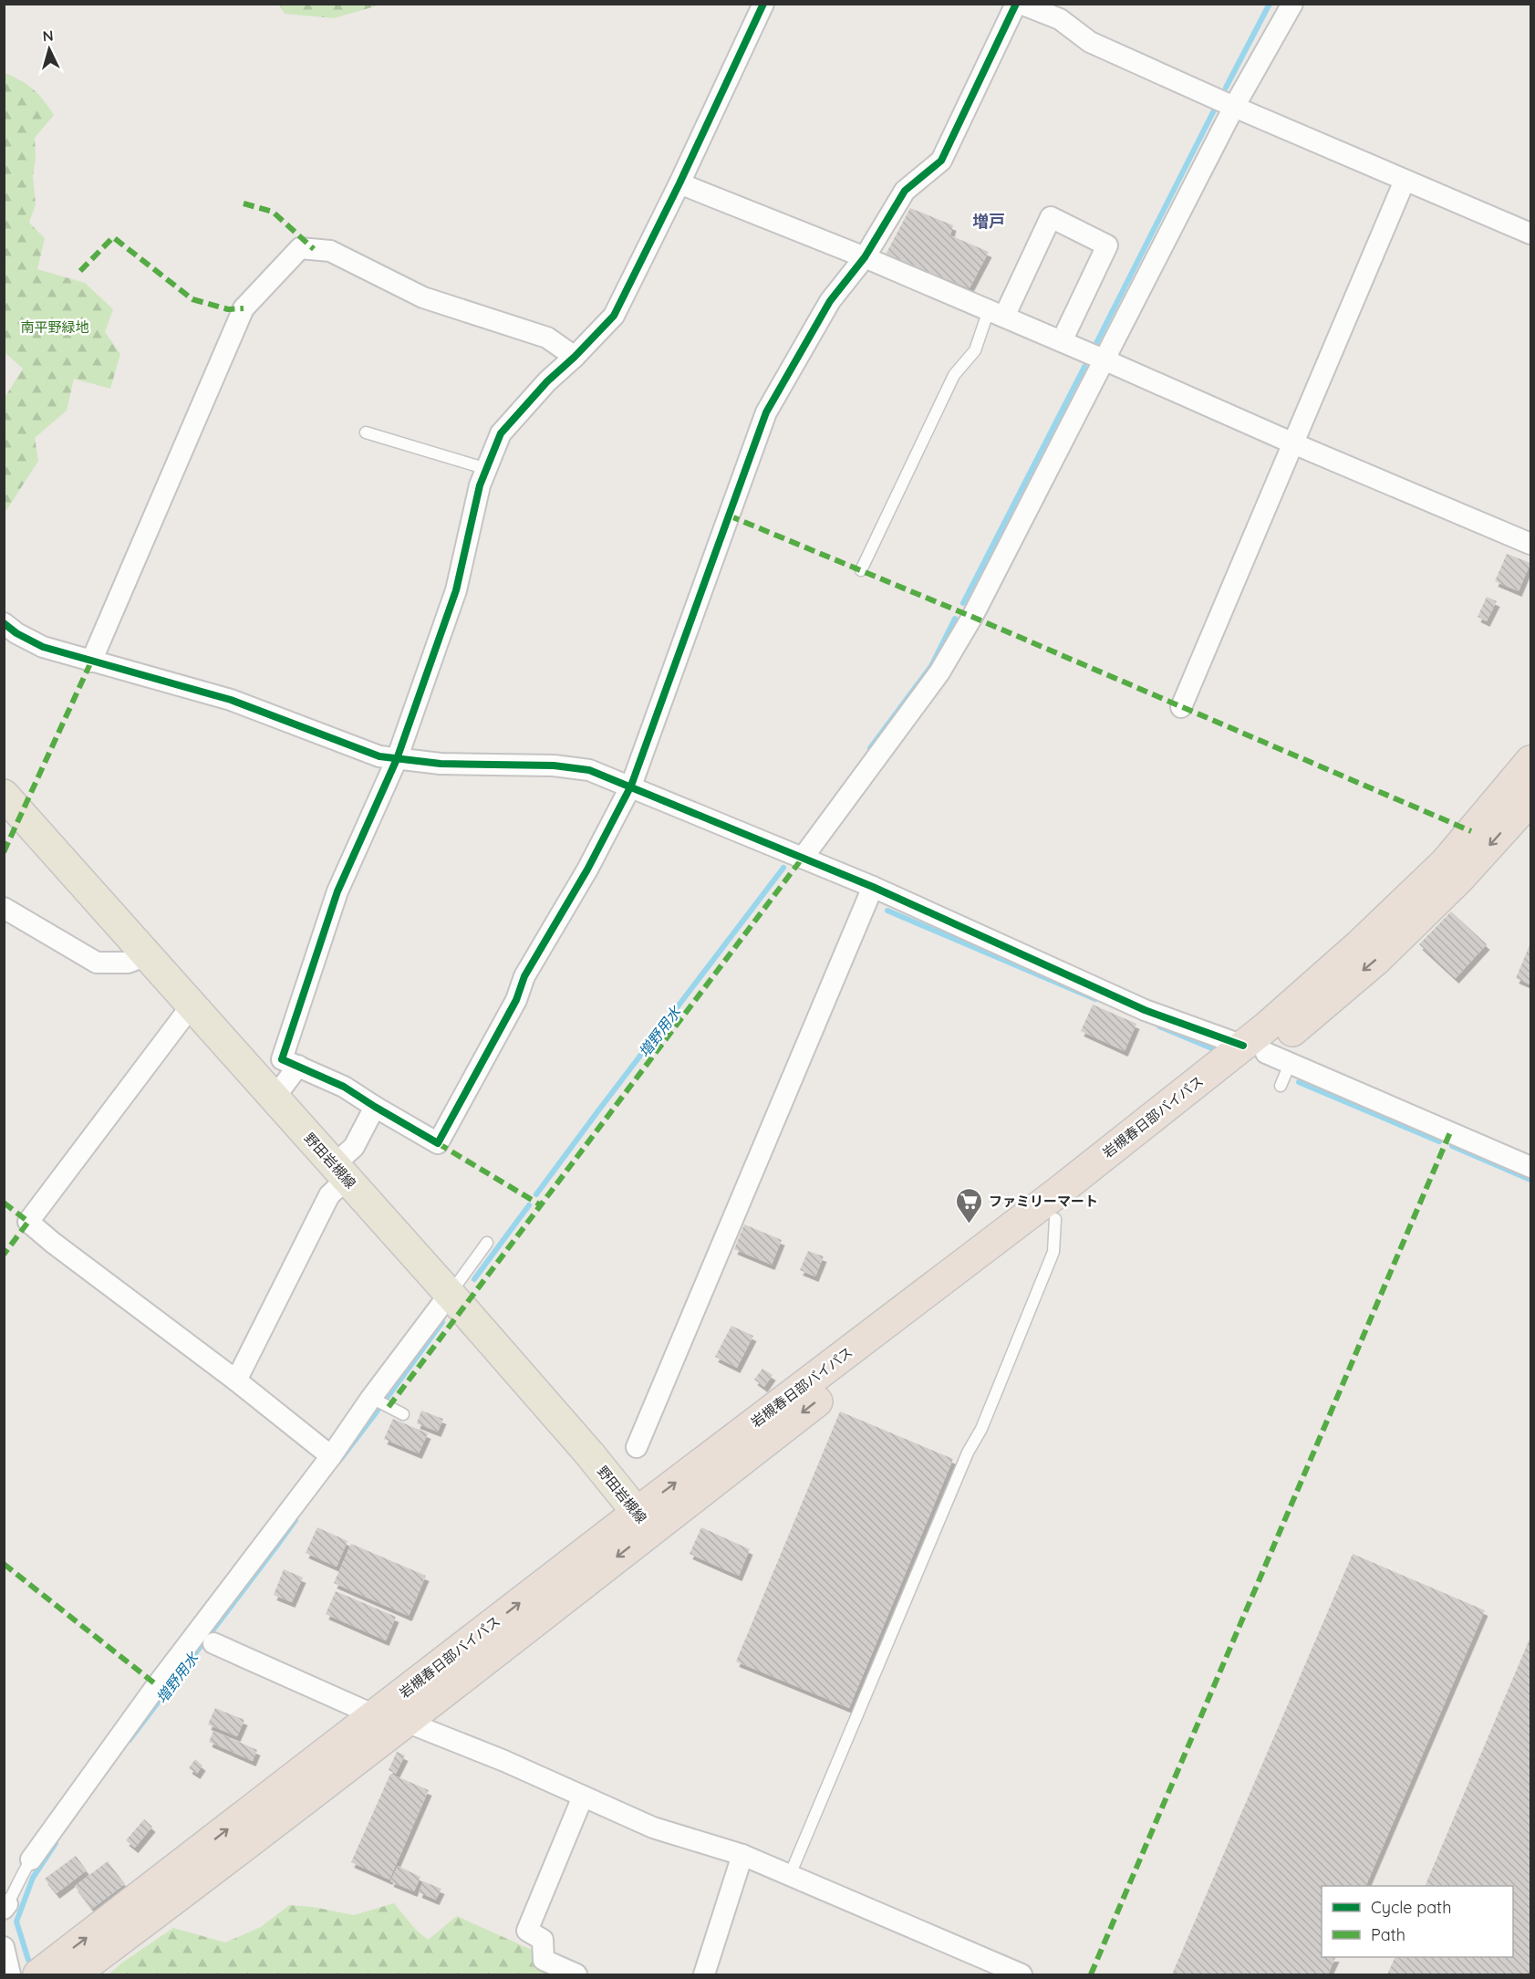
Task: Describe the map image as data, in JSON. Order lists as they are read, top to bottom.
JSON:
{
  "streets": {
    "highway": ["岩槻春日部バイパス"],
    "main road": ["野田岩槻線"]
  },
  "crossings": [
    ["岩槻春日部バイパス", "野田岩槻線"]
  ],
  "districts": ["増戸"],
  "water": ["増野用水"],
  "parks": ["南平野緑地"],
  "places": {
    "supermarket": ["ファミリーマート"]
  },
  "legend": ["Cycle path", "Path"],
  "north": "top"
}
